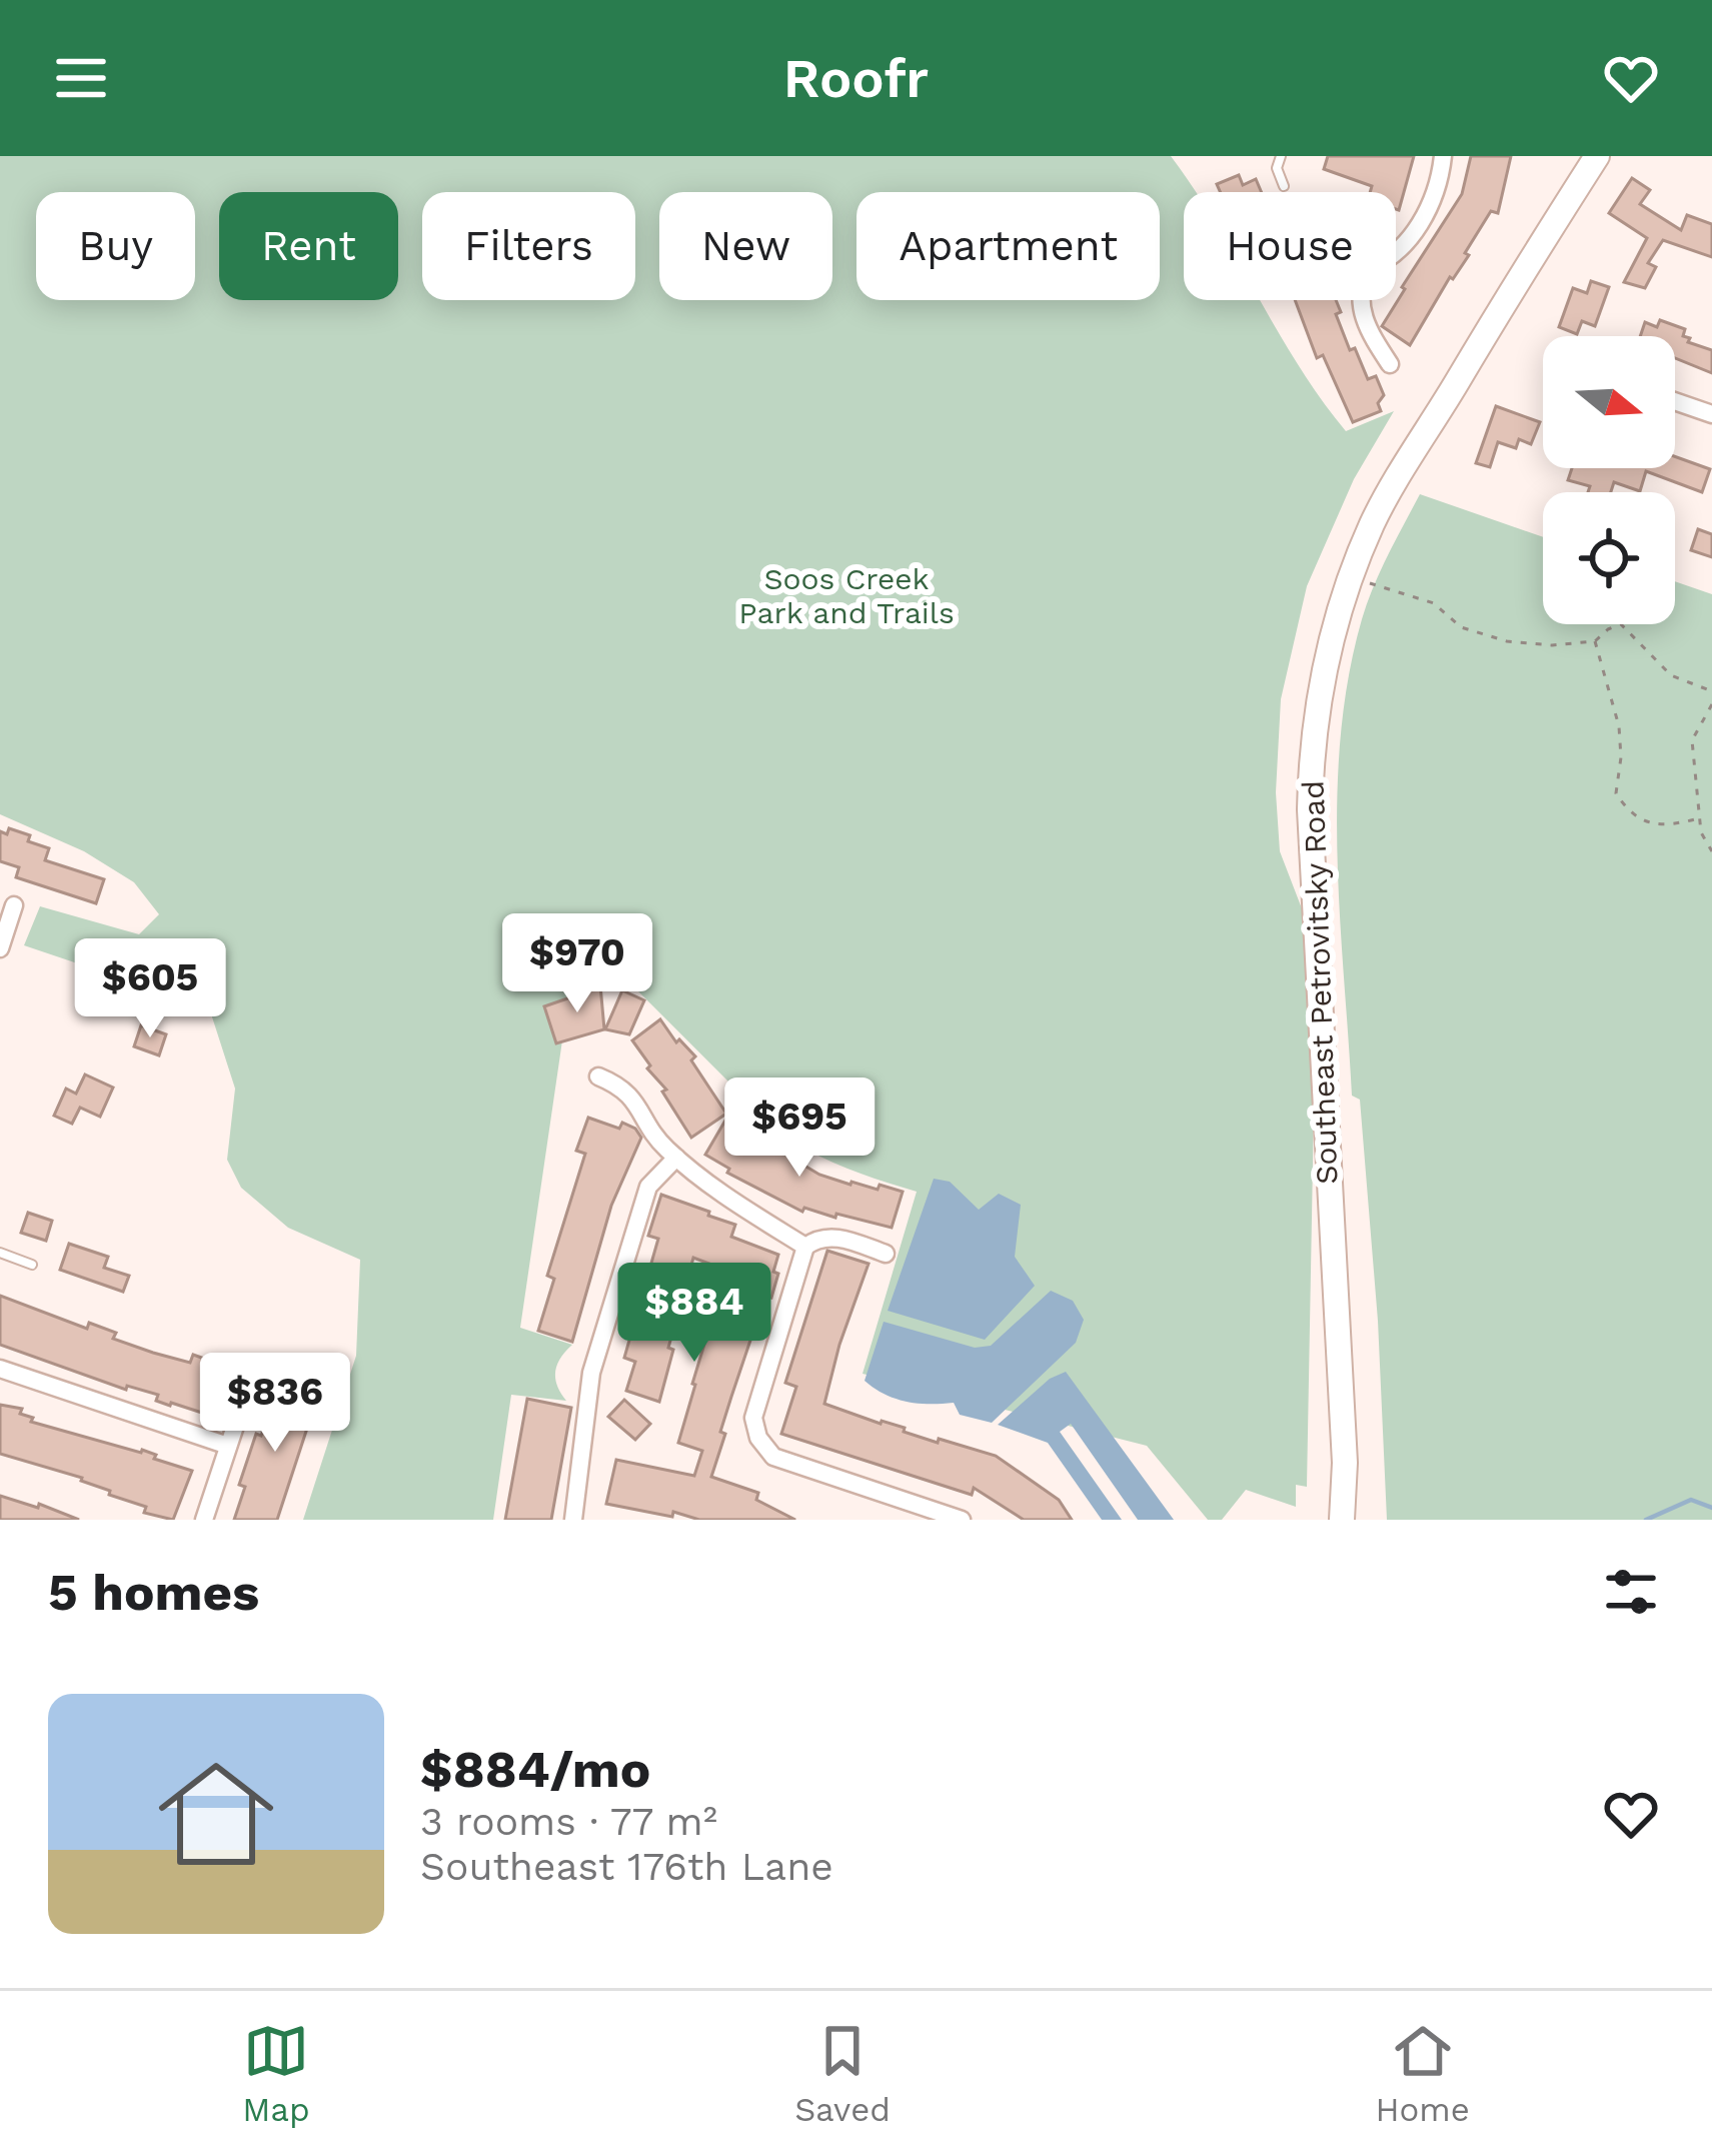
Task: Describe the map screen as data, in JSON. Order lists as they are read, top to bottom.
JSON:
{
  "streets": {
    "main road": ["Southeast Petrovitsky Road"]
  },
  "parks": ["Soos Creek Park and Trails"],
  "north": "right",
  "page": {
    "header": "Roofr",
    "chip": [
      "Buy",
      "Rent",
      "Filters",
      "New",
      "Apartment",
      "House"
    ],
    "price": [
      "$970",
      "$605",
      "$695",
      "$884",
      "$836"
    ],
    "heading": "5 homes",
    "list": [
      {
        "name": "$884/mo",
        "note": "3 rooms · 77 m² · Southeast 176th Lane"
      }
    ],
    "tabs": ["Map", "Saved", "Home"]
  }
}
